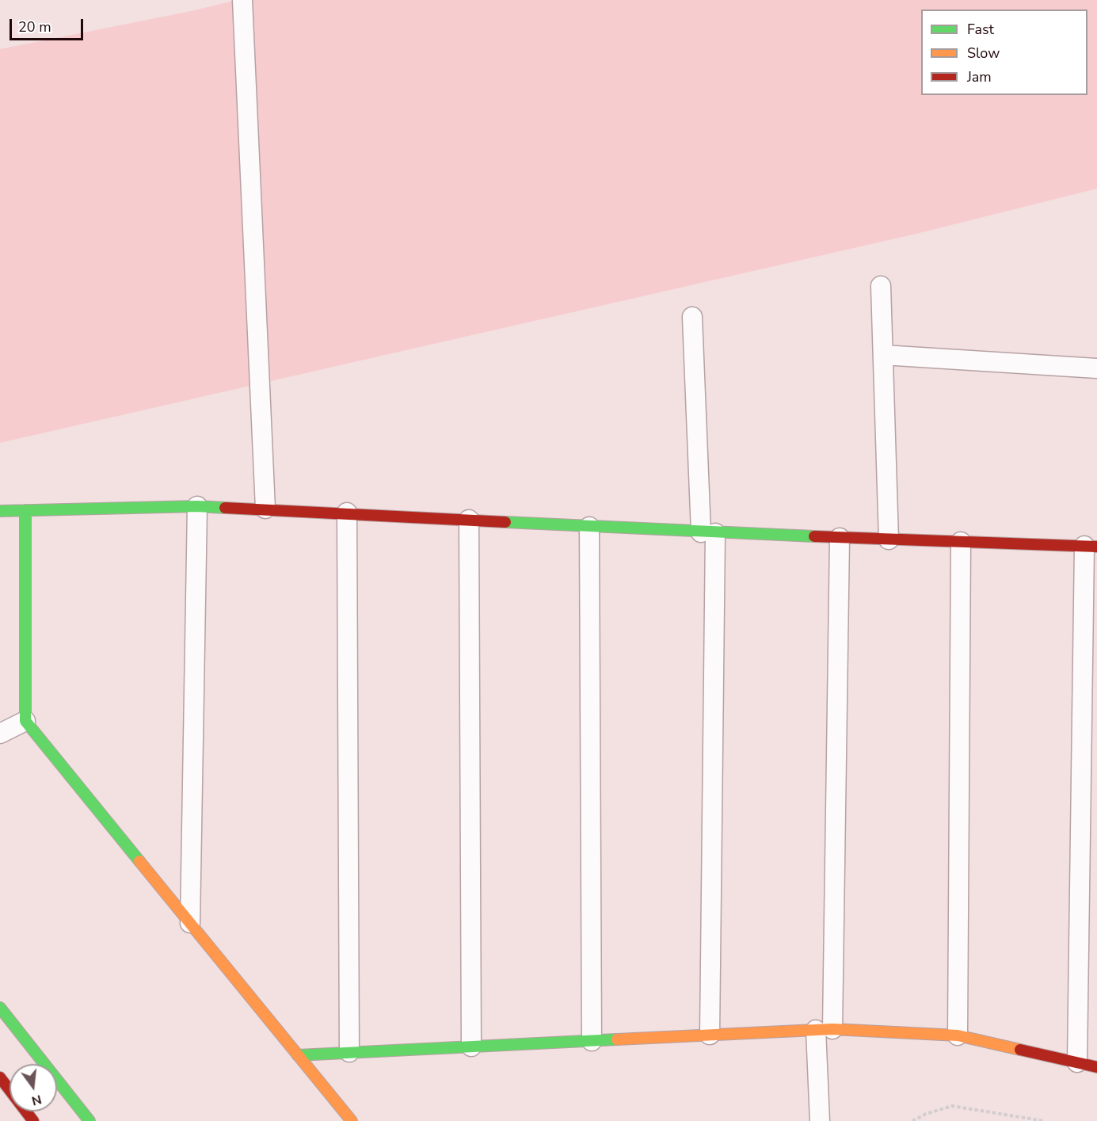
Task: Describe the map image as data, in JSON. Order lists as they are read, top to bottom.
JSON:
{
  "legend": ["Fast", "Slow", "Jam"],
  "scale_bar": "20 m",
  "north": "bottom"
}
